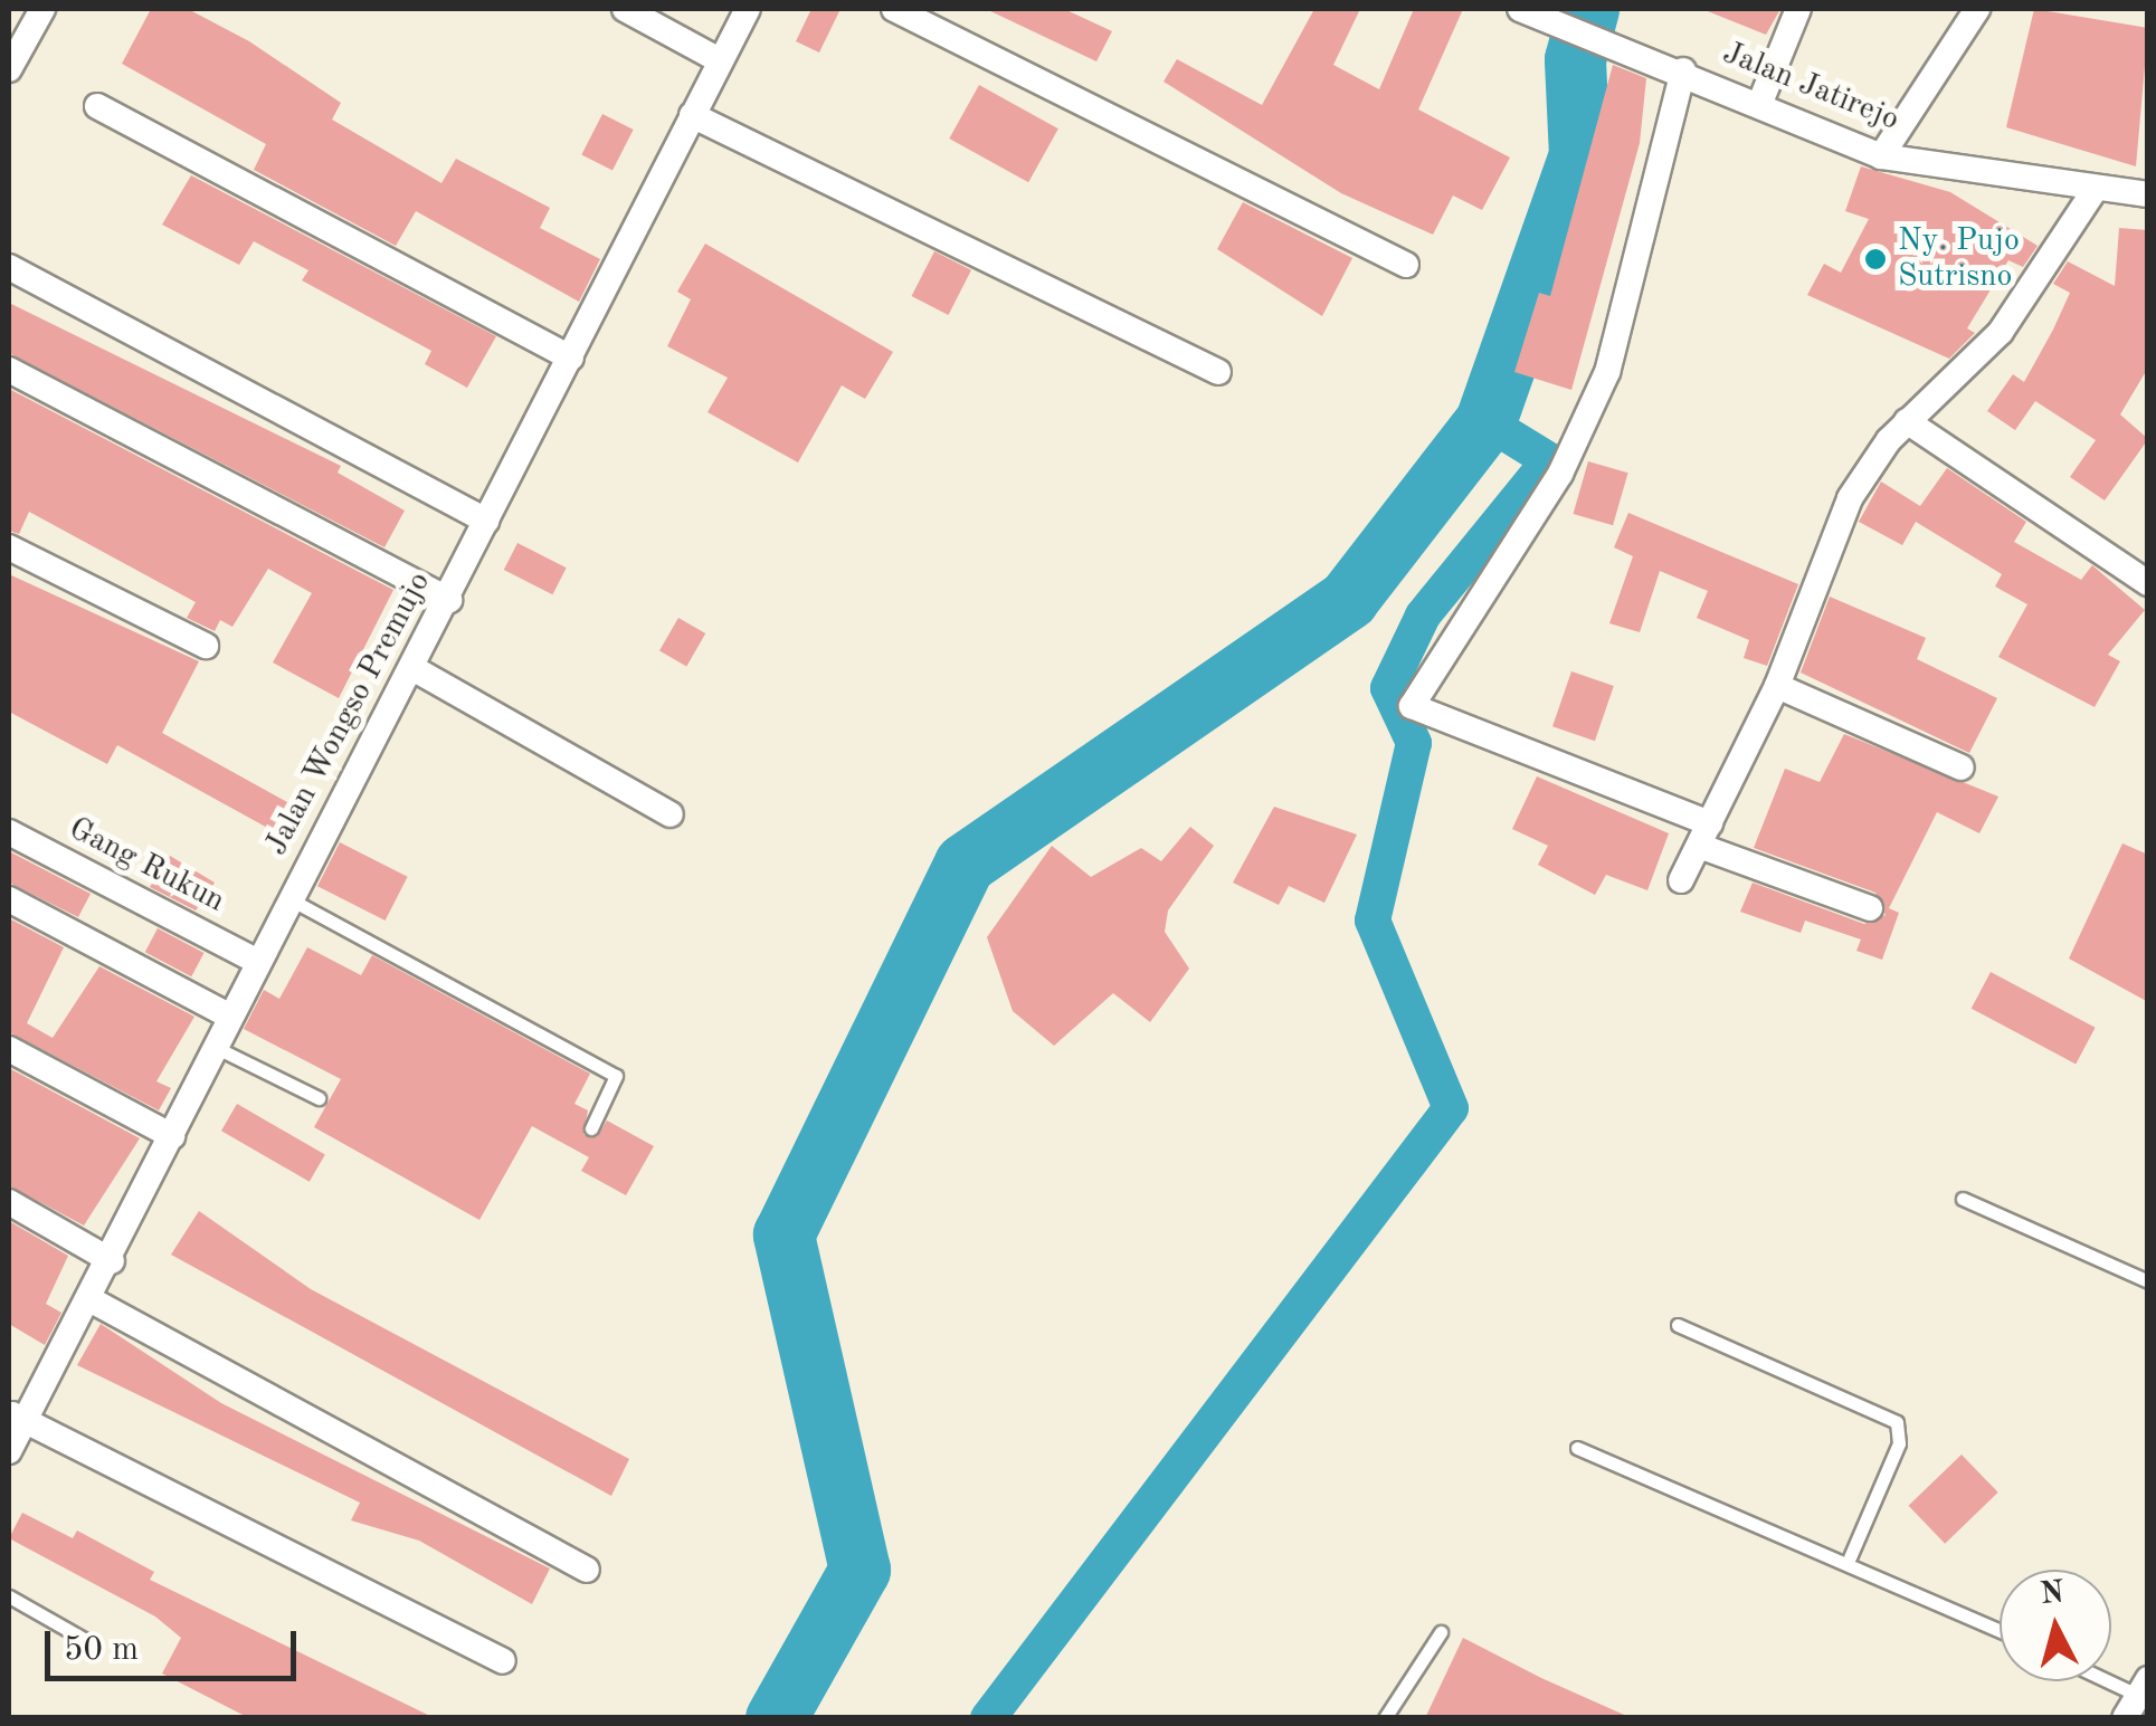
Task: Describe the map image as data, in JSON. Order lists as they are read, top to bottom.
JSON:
{
  "streets": {
    "street": ["Jalan Jatirejo", "Jalan Wongso Premujo", "Gang Rukun"]
  },
  "crossings": [
    ["Jalan Wongso Premujo", "Gang Rukun"]
  ],
  "places": ["Ny. Pujo Sutrisno"],
  "scale_bar": "50 m",
  "north": "top"
}
